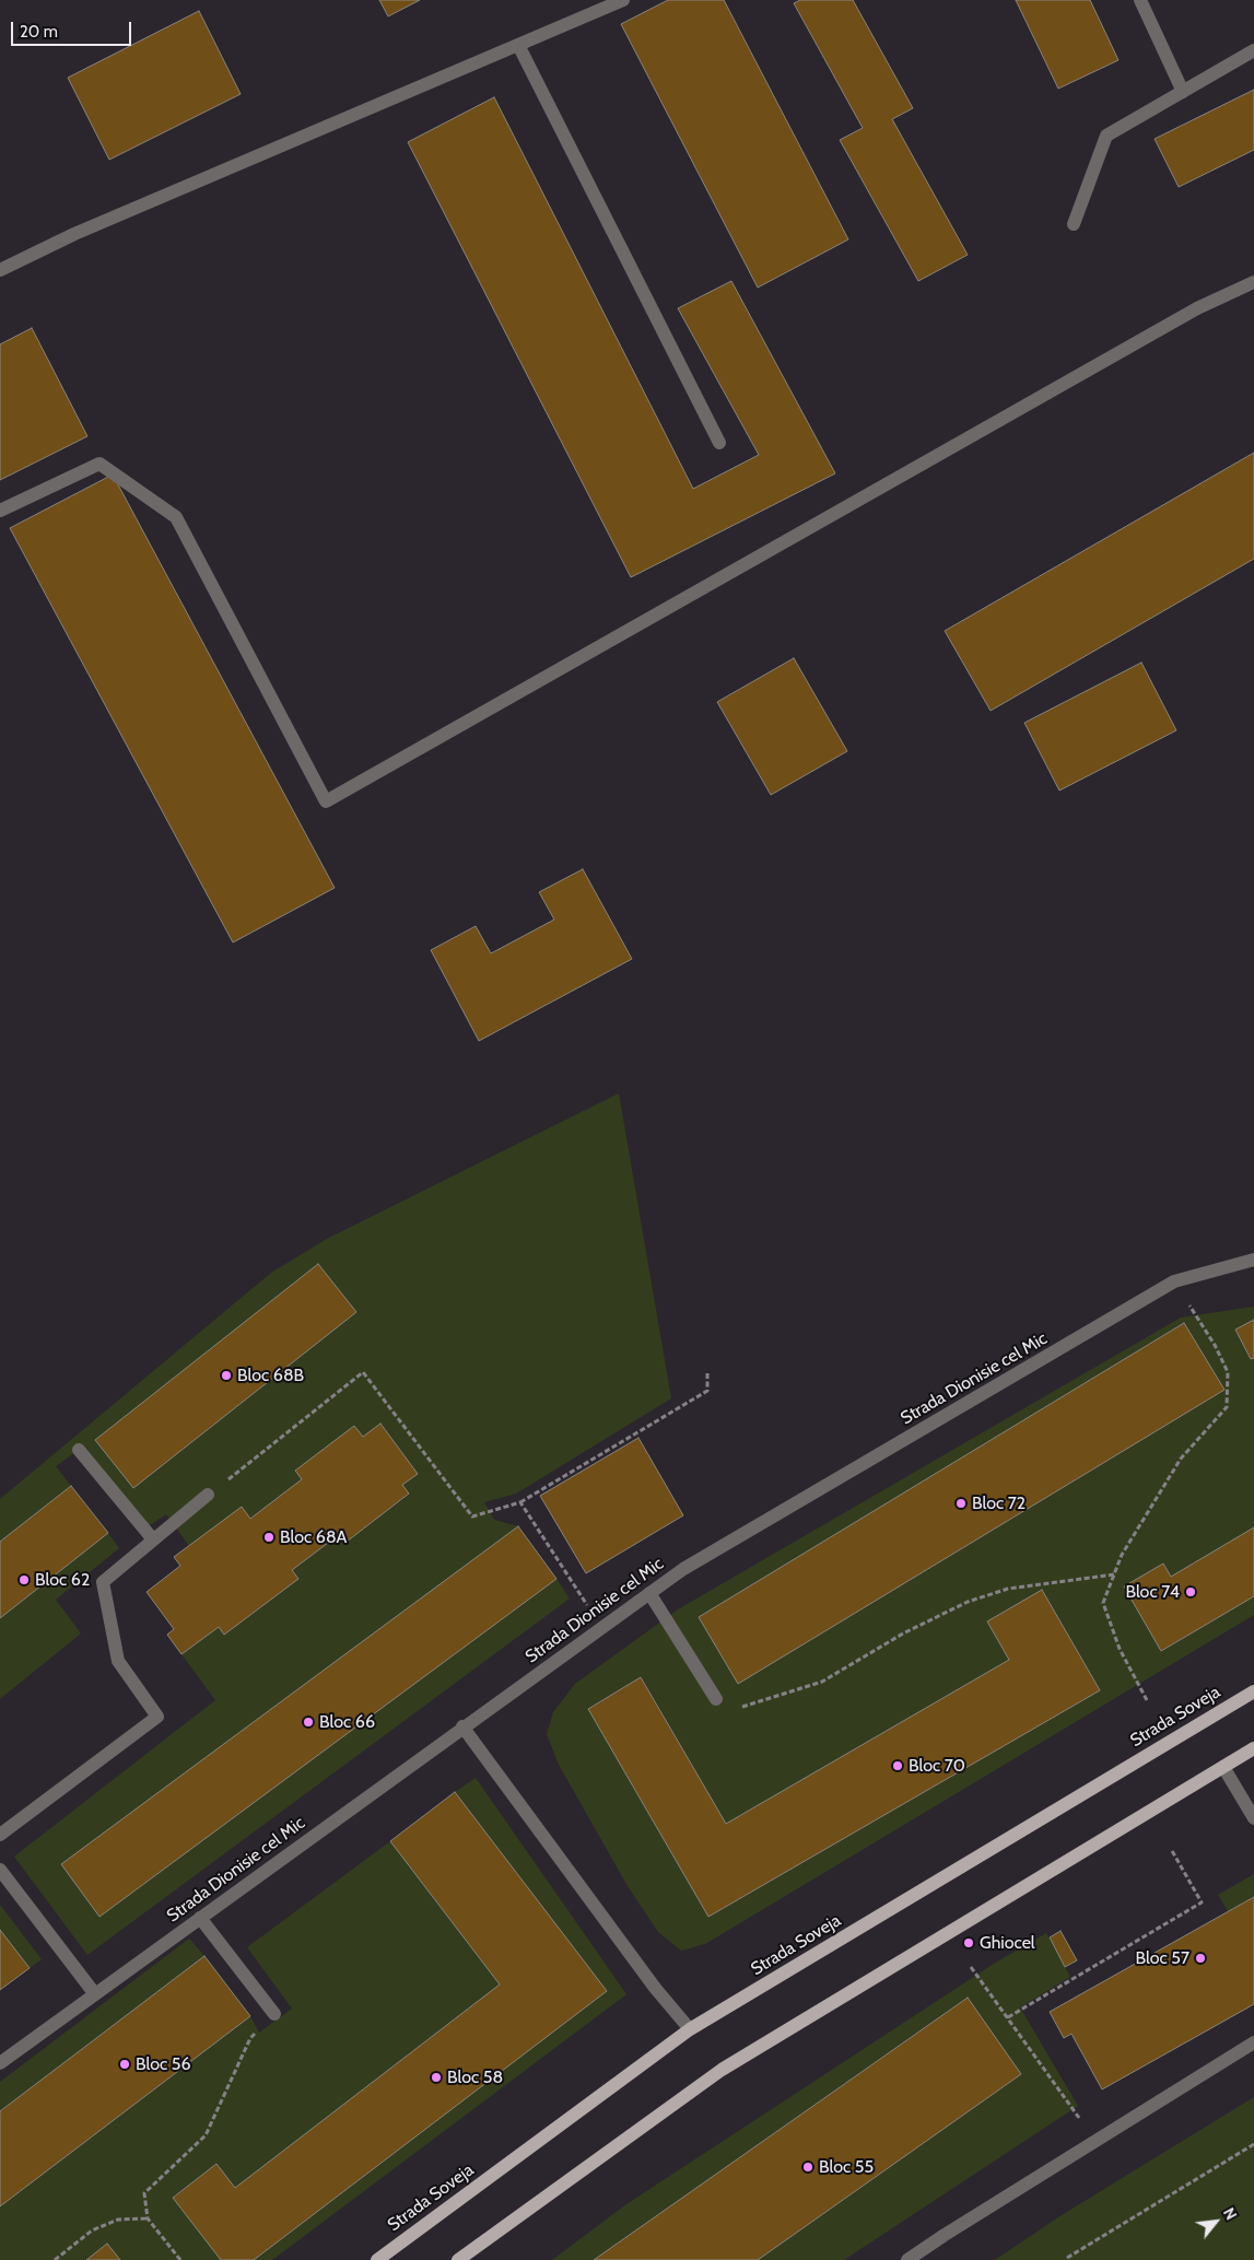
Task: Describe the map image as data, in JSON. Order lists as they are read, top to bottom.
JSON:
{
  "streets": {
    "main road": ["Strada Soveja"],
    "street": ["Strada Dionisie cel Mic"]
  },
  "places": [
    "Bloc 68B",
    "Bloc 72",
    "Bloc 68A",
    "Bloc 62",
    "Bloc 74",
    "Bloc 66",
    "Bloc 70",
    "Ghiocel",
    "Bloc 57",
    "Bloc 56",
    "Bloc 58",
    "Bloc 55"
  ],
  "scale_bar": "20 m",
  "north": "top right"
}
